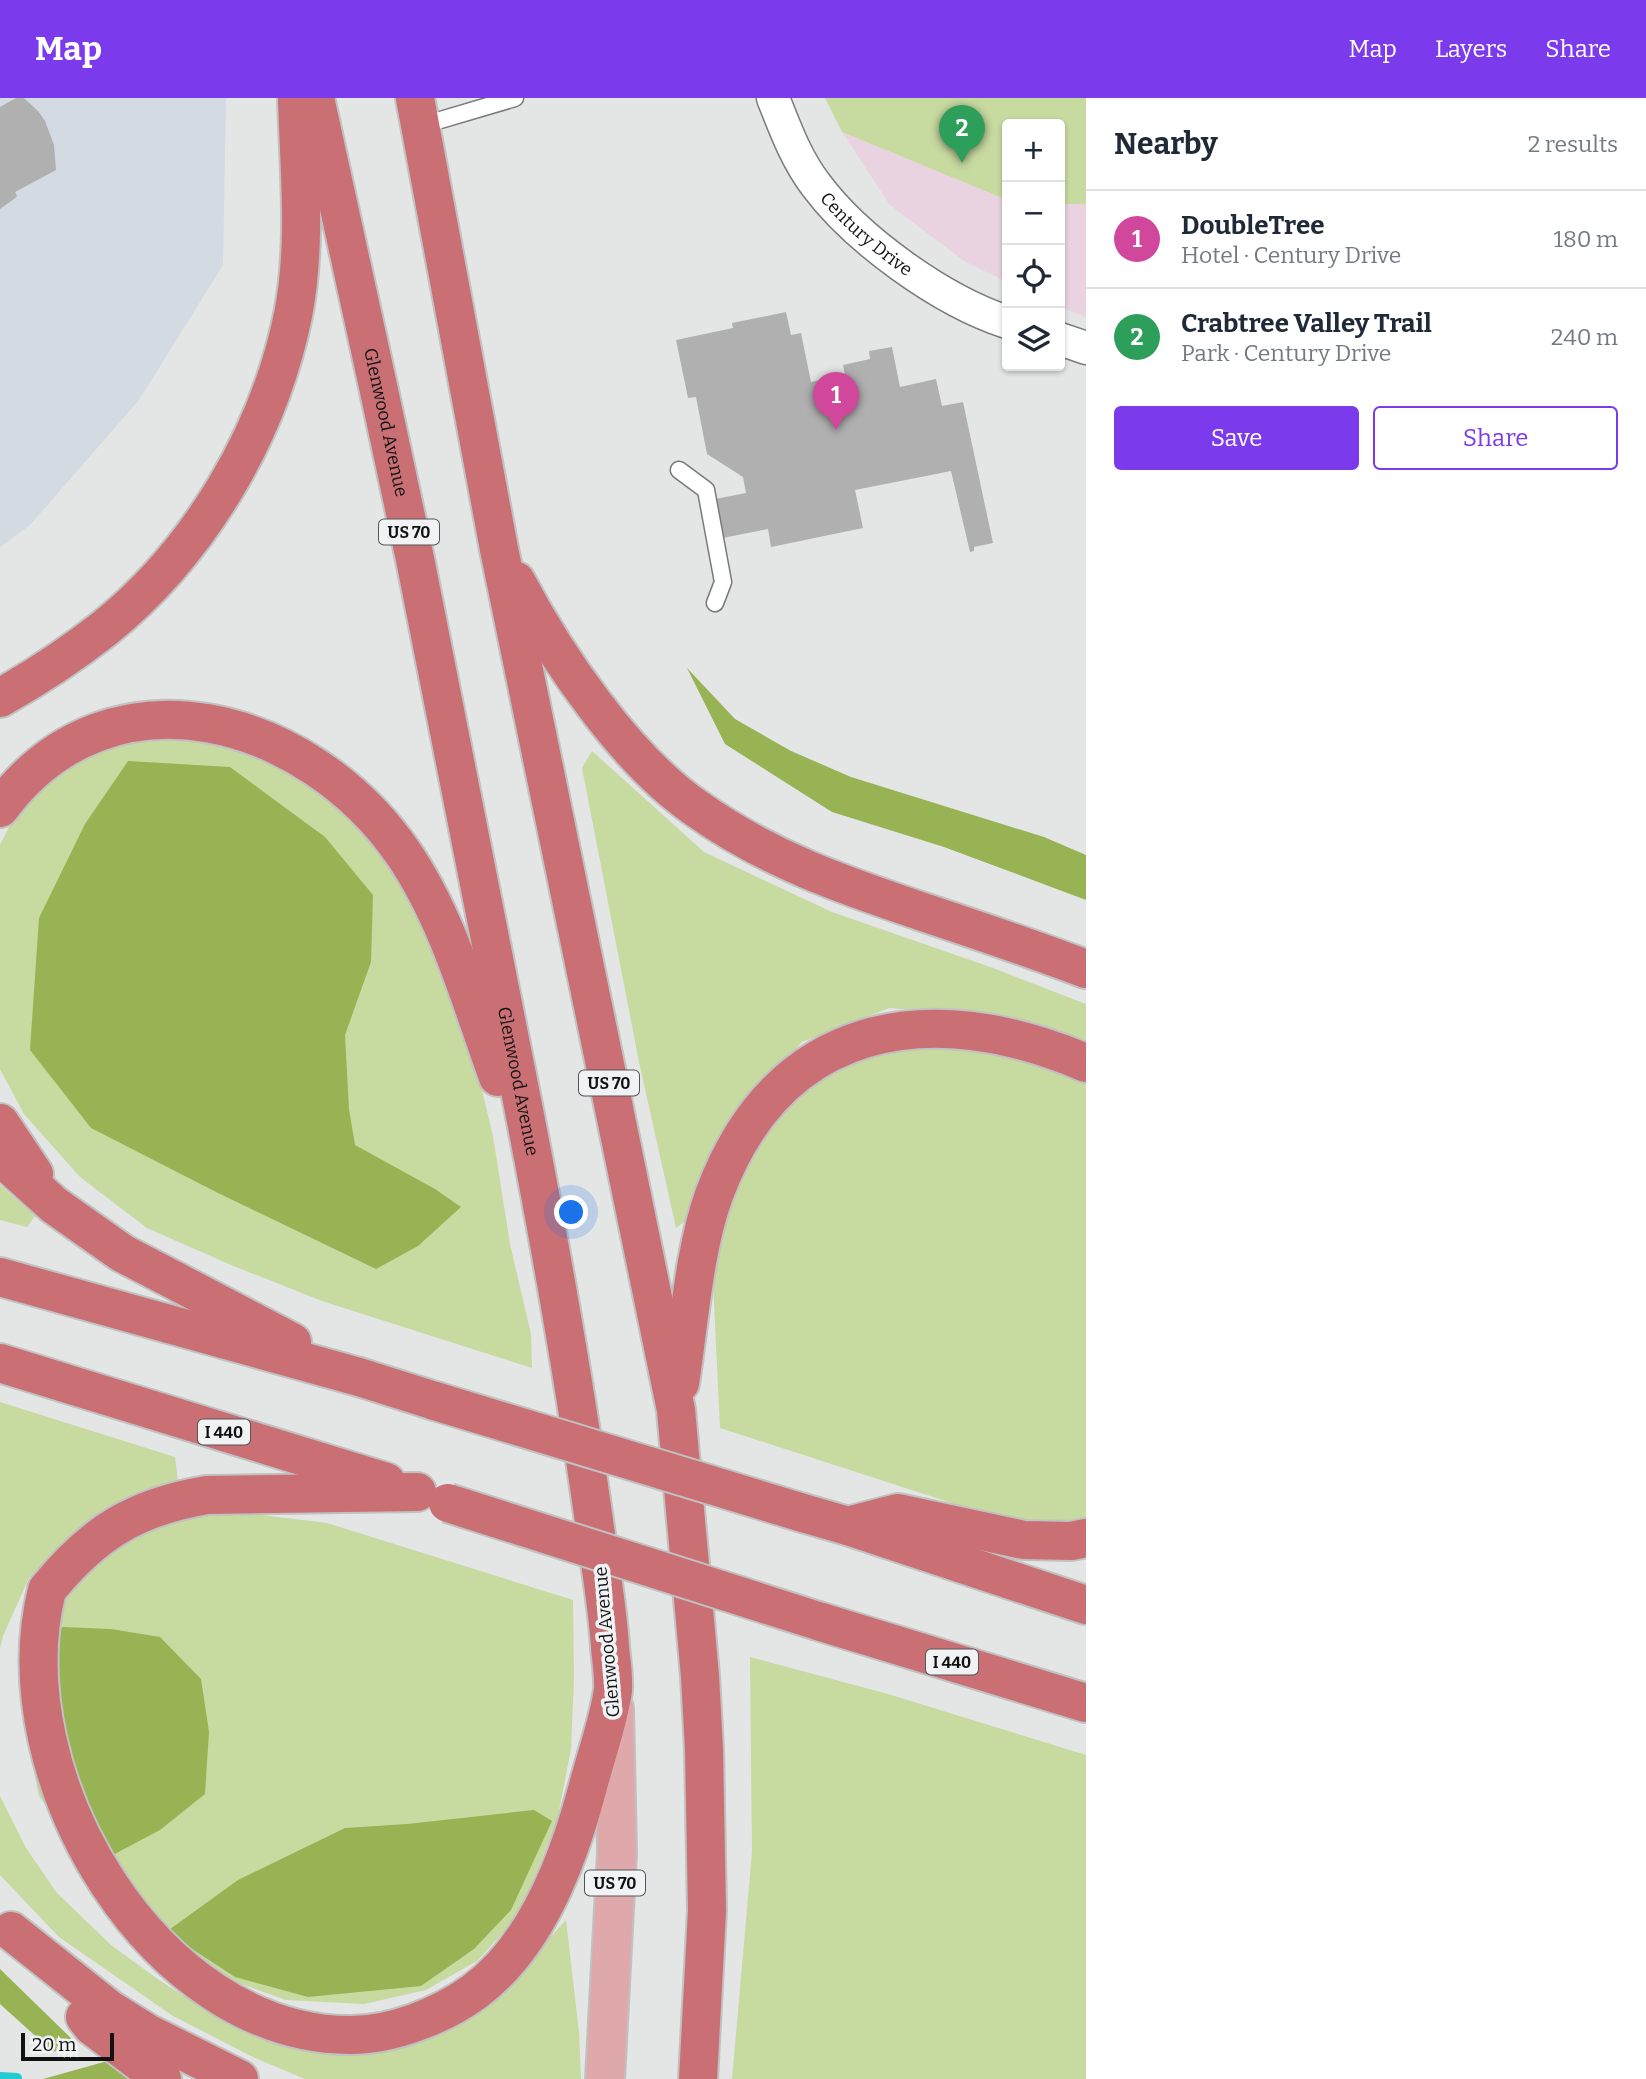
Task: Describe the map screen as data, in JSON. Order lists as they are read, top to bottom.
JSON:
{
  "streets": {
    "highway": ["Glenwood Avenue", "US 70", "I 440"],
    "street": ["Century Drive"]
  },
  "scale_bar": "20 m",
  "page": {
    "header": "Map",
    "nav": ["Map", "Layers", "Share"],
    "heading": ["Nearby", "2 results"],
    "pins": ["2", "1"],
    "map_buttons": ["+", "−"],
    "list": [
      {
        "mark": "1",
        "name": "DoubleTree",
        "note": "Hotel · Century Drive",
        "value": "180 m"
      },
      {
        "mark": "2",
        "name": "Crabtree Valley Trail",
        "note": "Park · Century Drive",
        "value": "240 m"
      }
    ],
    "buttons": ["Save", "Share"],
    "scale": "20 m"
  }
}
